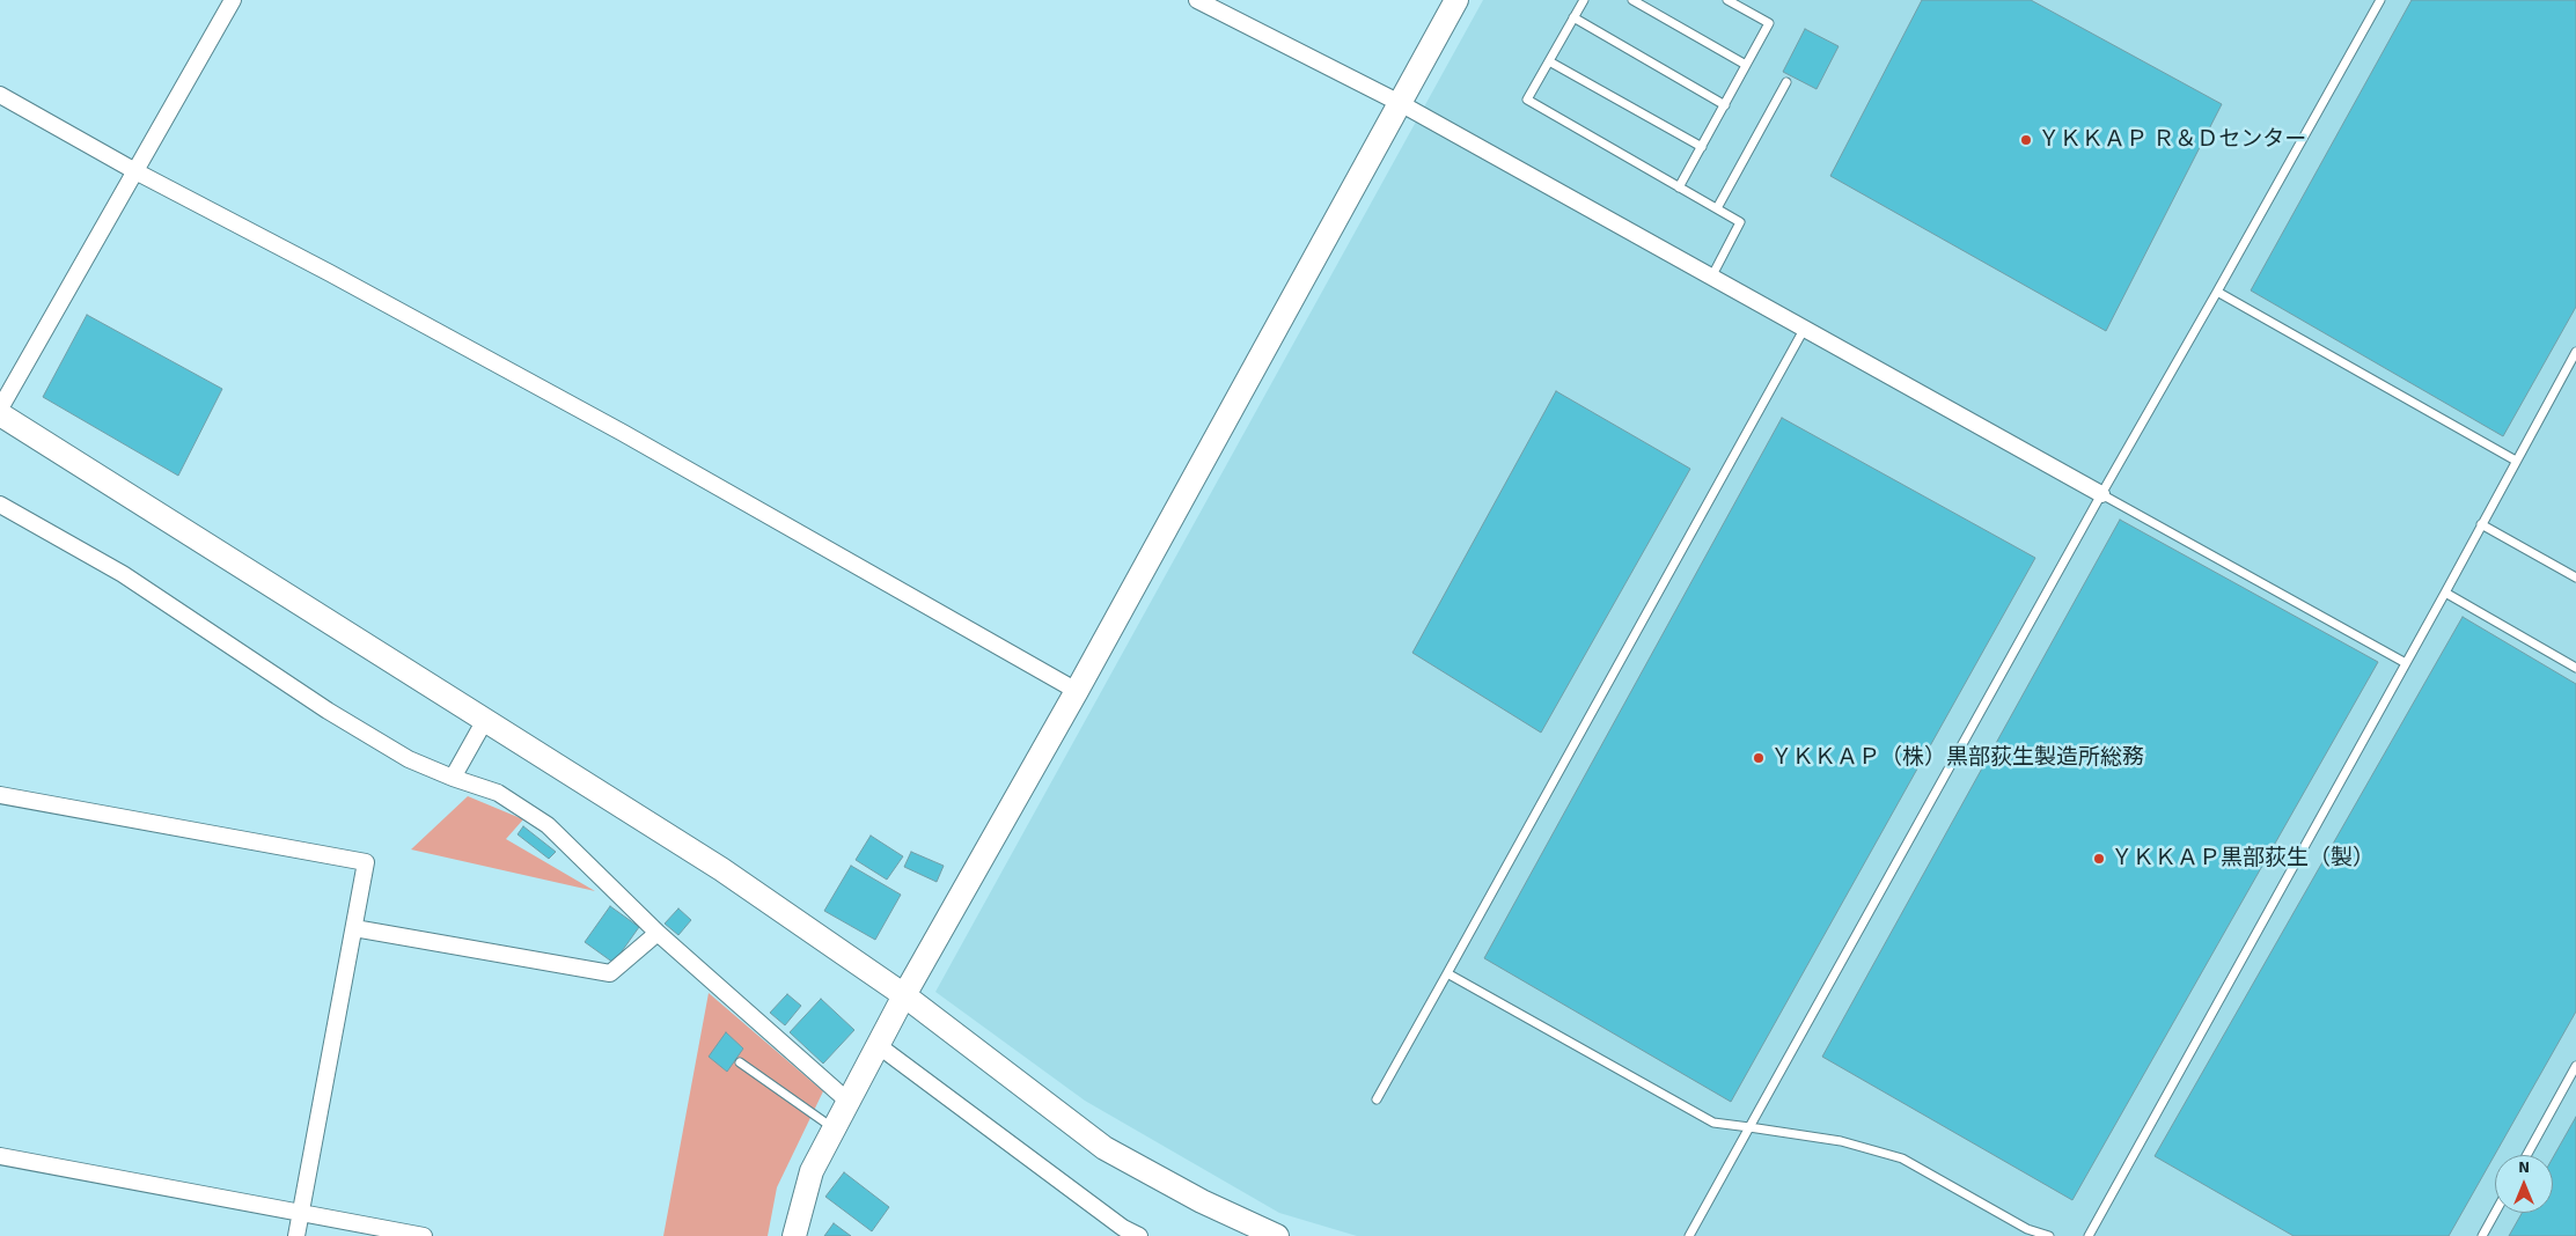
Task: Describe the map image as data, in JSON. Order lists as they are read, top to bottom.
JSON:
{
  "places": ["ＹＫＫＡＰ Ｒ＆Ｄセンター", "ＹＫＫＡＰ（株）黒部荻生製造所総務", "ＹＫＫＡＰ黒部荻生（製）"],
  "north": "top"
}
